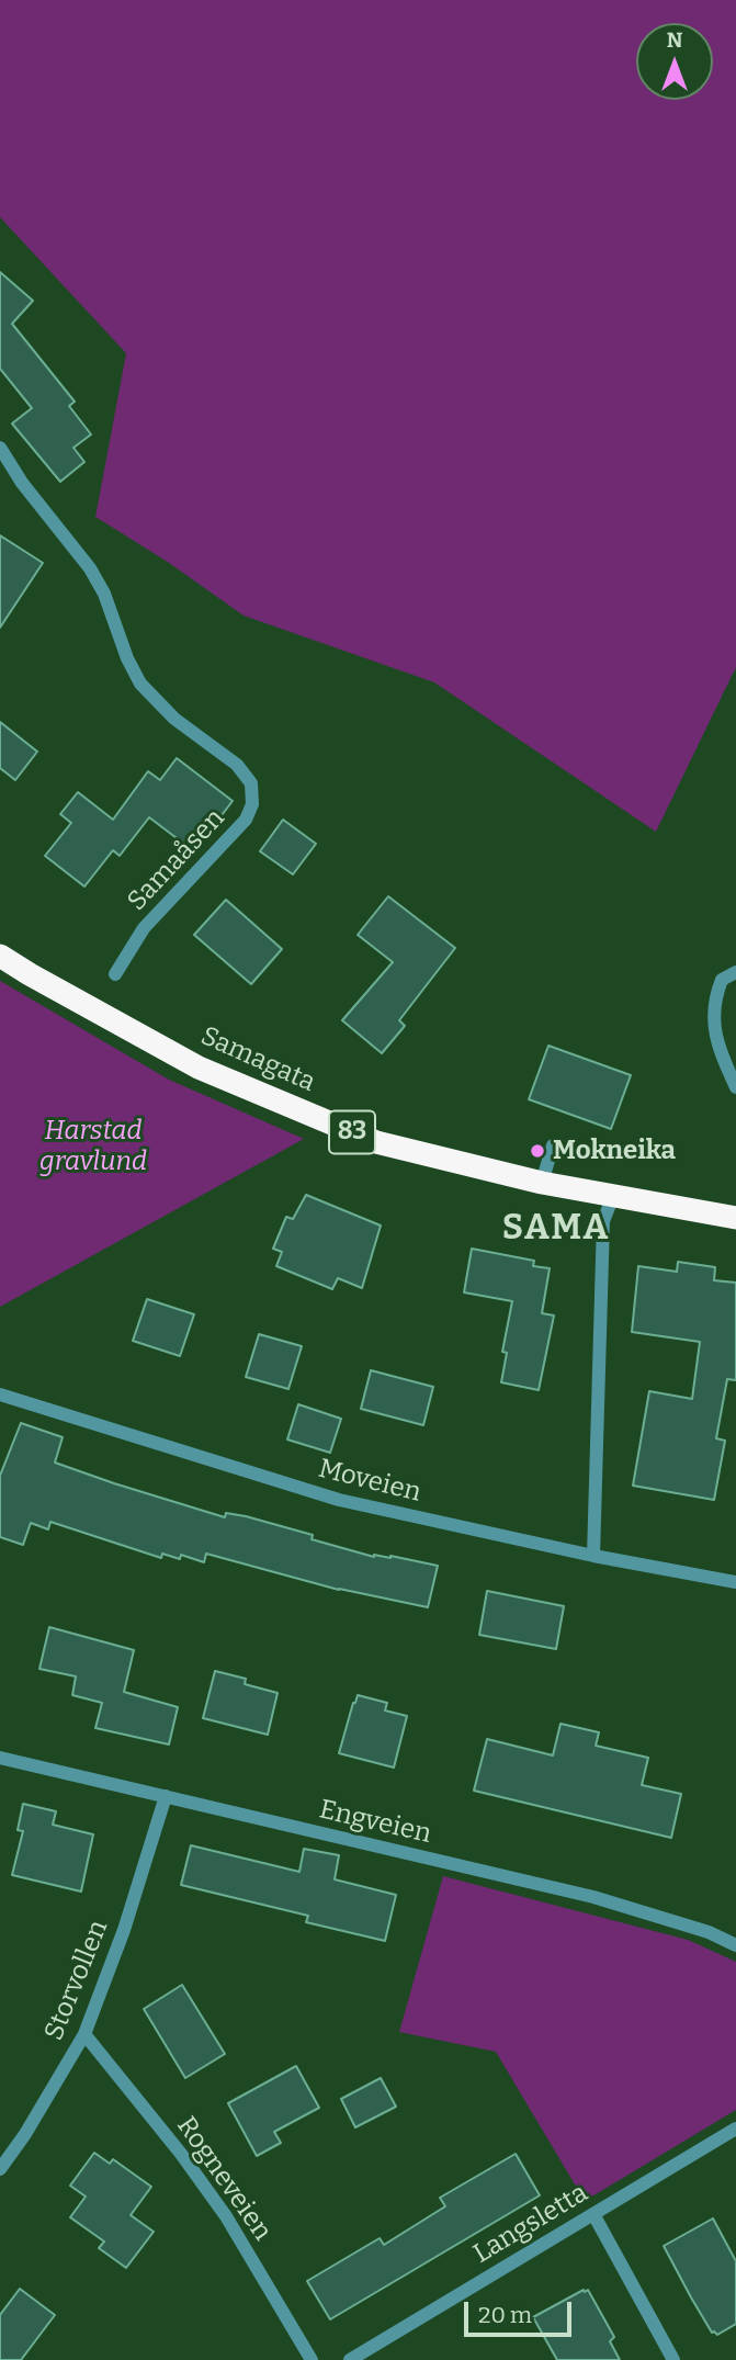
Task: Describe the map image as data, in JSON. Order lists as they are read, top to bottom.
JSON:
{
  "streets": {
    "highway": ["Samagata", "83"],
    "street": [
      "Samaåsen",
      "Moveien",
      "Engveien",
      "Storvollen",
      "Rogneveien",
      "Langsletta"
    ]
  },
  "crossings": [
    ["Engveien", "Storvollen"],
    ["Storvollen", "Rogneveien"]
  ],
  "districts": ["SAMA"],
  "parks": ["Harstad gravlund"],
  "places": ["Mokneika"],
  "scale_bar": "20 m",
  "north": "top"
}
